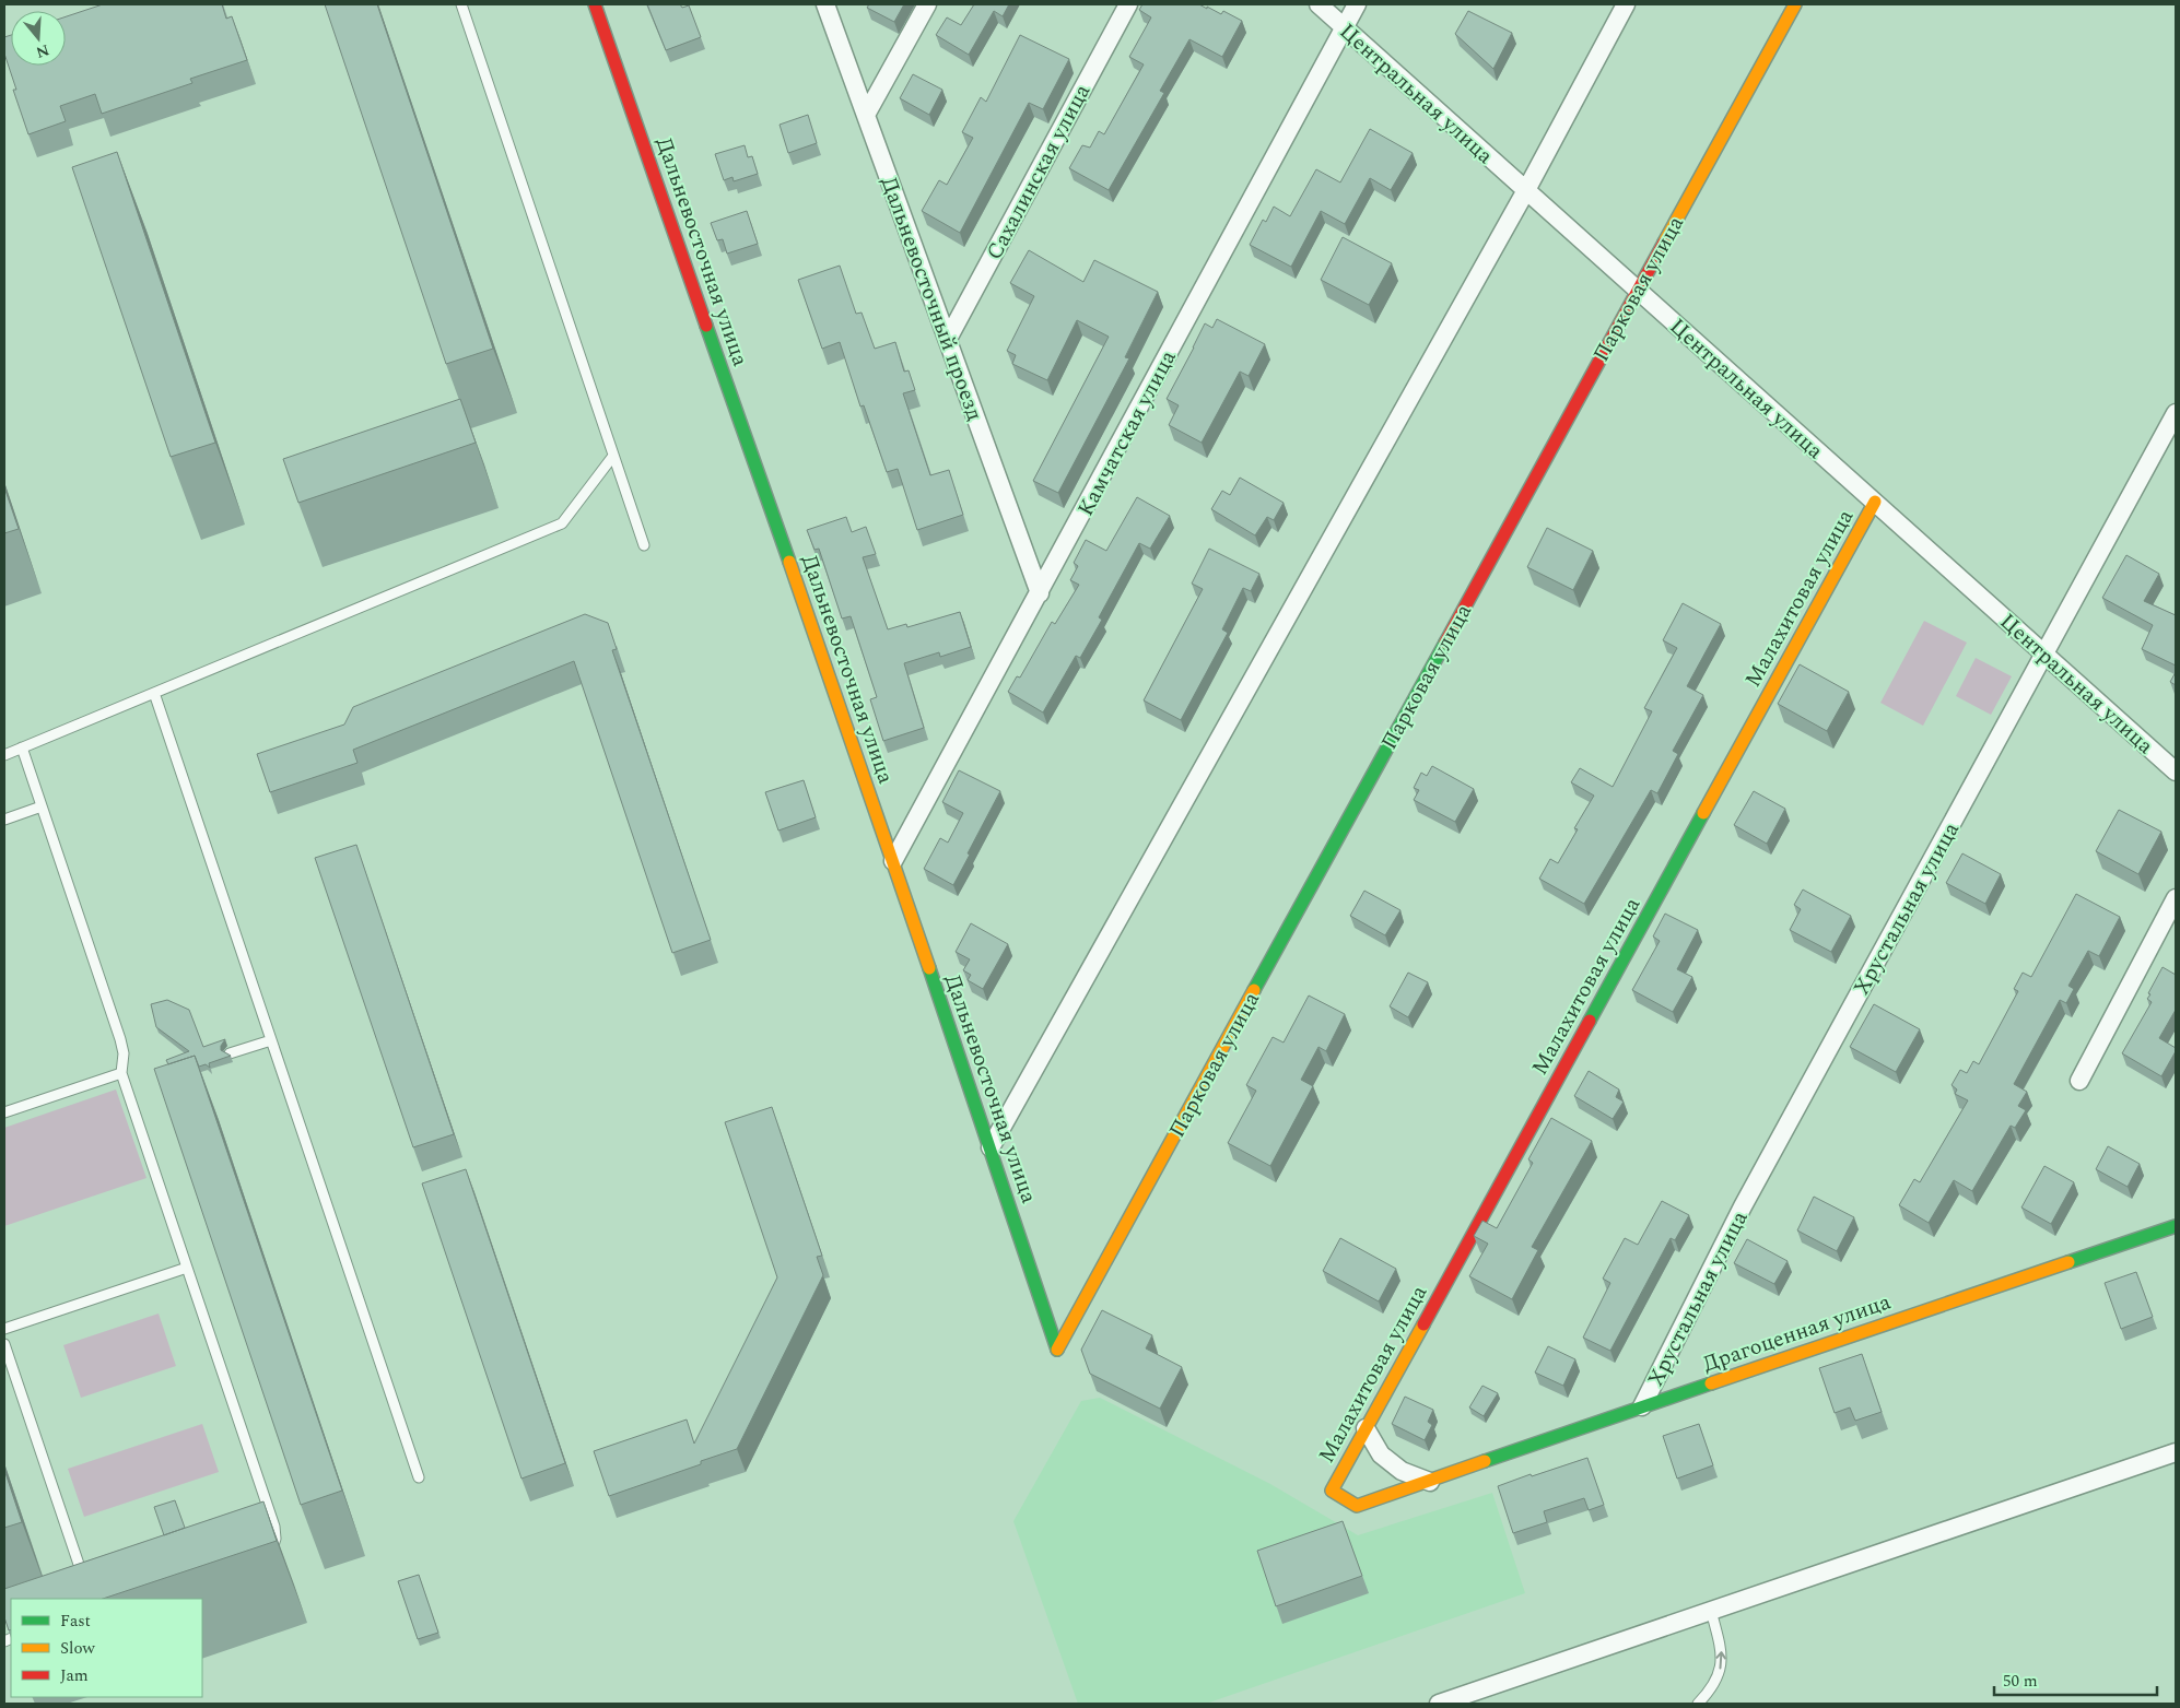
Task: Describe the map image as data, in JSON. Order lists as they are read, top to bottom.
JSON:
{
  "streets": {
    "street": [
      "Центральная улица",
      "Сахалинская улица",
      "Дальневосточная улица",
      "Парковая улица",
      "Дальневосточный проезд",
      "Камчатская улица",
      "Малахитовая улица",
      "Хрустальная улица",
      "Драгоценная улица"
    ]
  },
  "crossings": [
    ["Центральная улица", "Парковая улица"],
    ["Центральная улица", "Камчатская улица"],
    ["Центральная улица", "Малахитовая улица"],
    ["Центральная улица", "Хрустальная улица"],
    ["Сахалинская улица", "Дальневосточный проезд"],
    ["Дальневосточная улица", "Парковая улица"],
    ["Дальневосточная улица", "Камчатская улица"],
    ["Дальневосточный проезд", "Камчатская улица"],
    ["Малахитовая улица", "Драгоценная улица"],
    ["Хрустальная улица", "Драгоценная улица"]
  ],
  "legend": ["Fast", "Slow", "Jam"],
  "scale_bar": "50 m",
  "north": "bottom"
}
